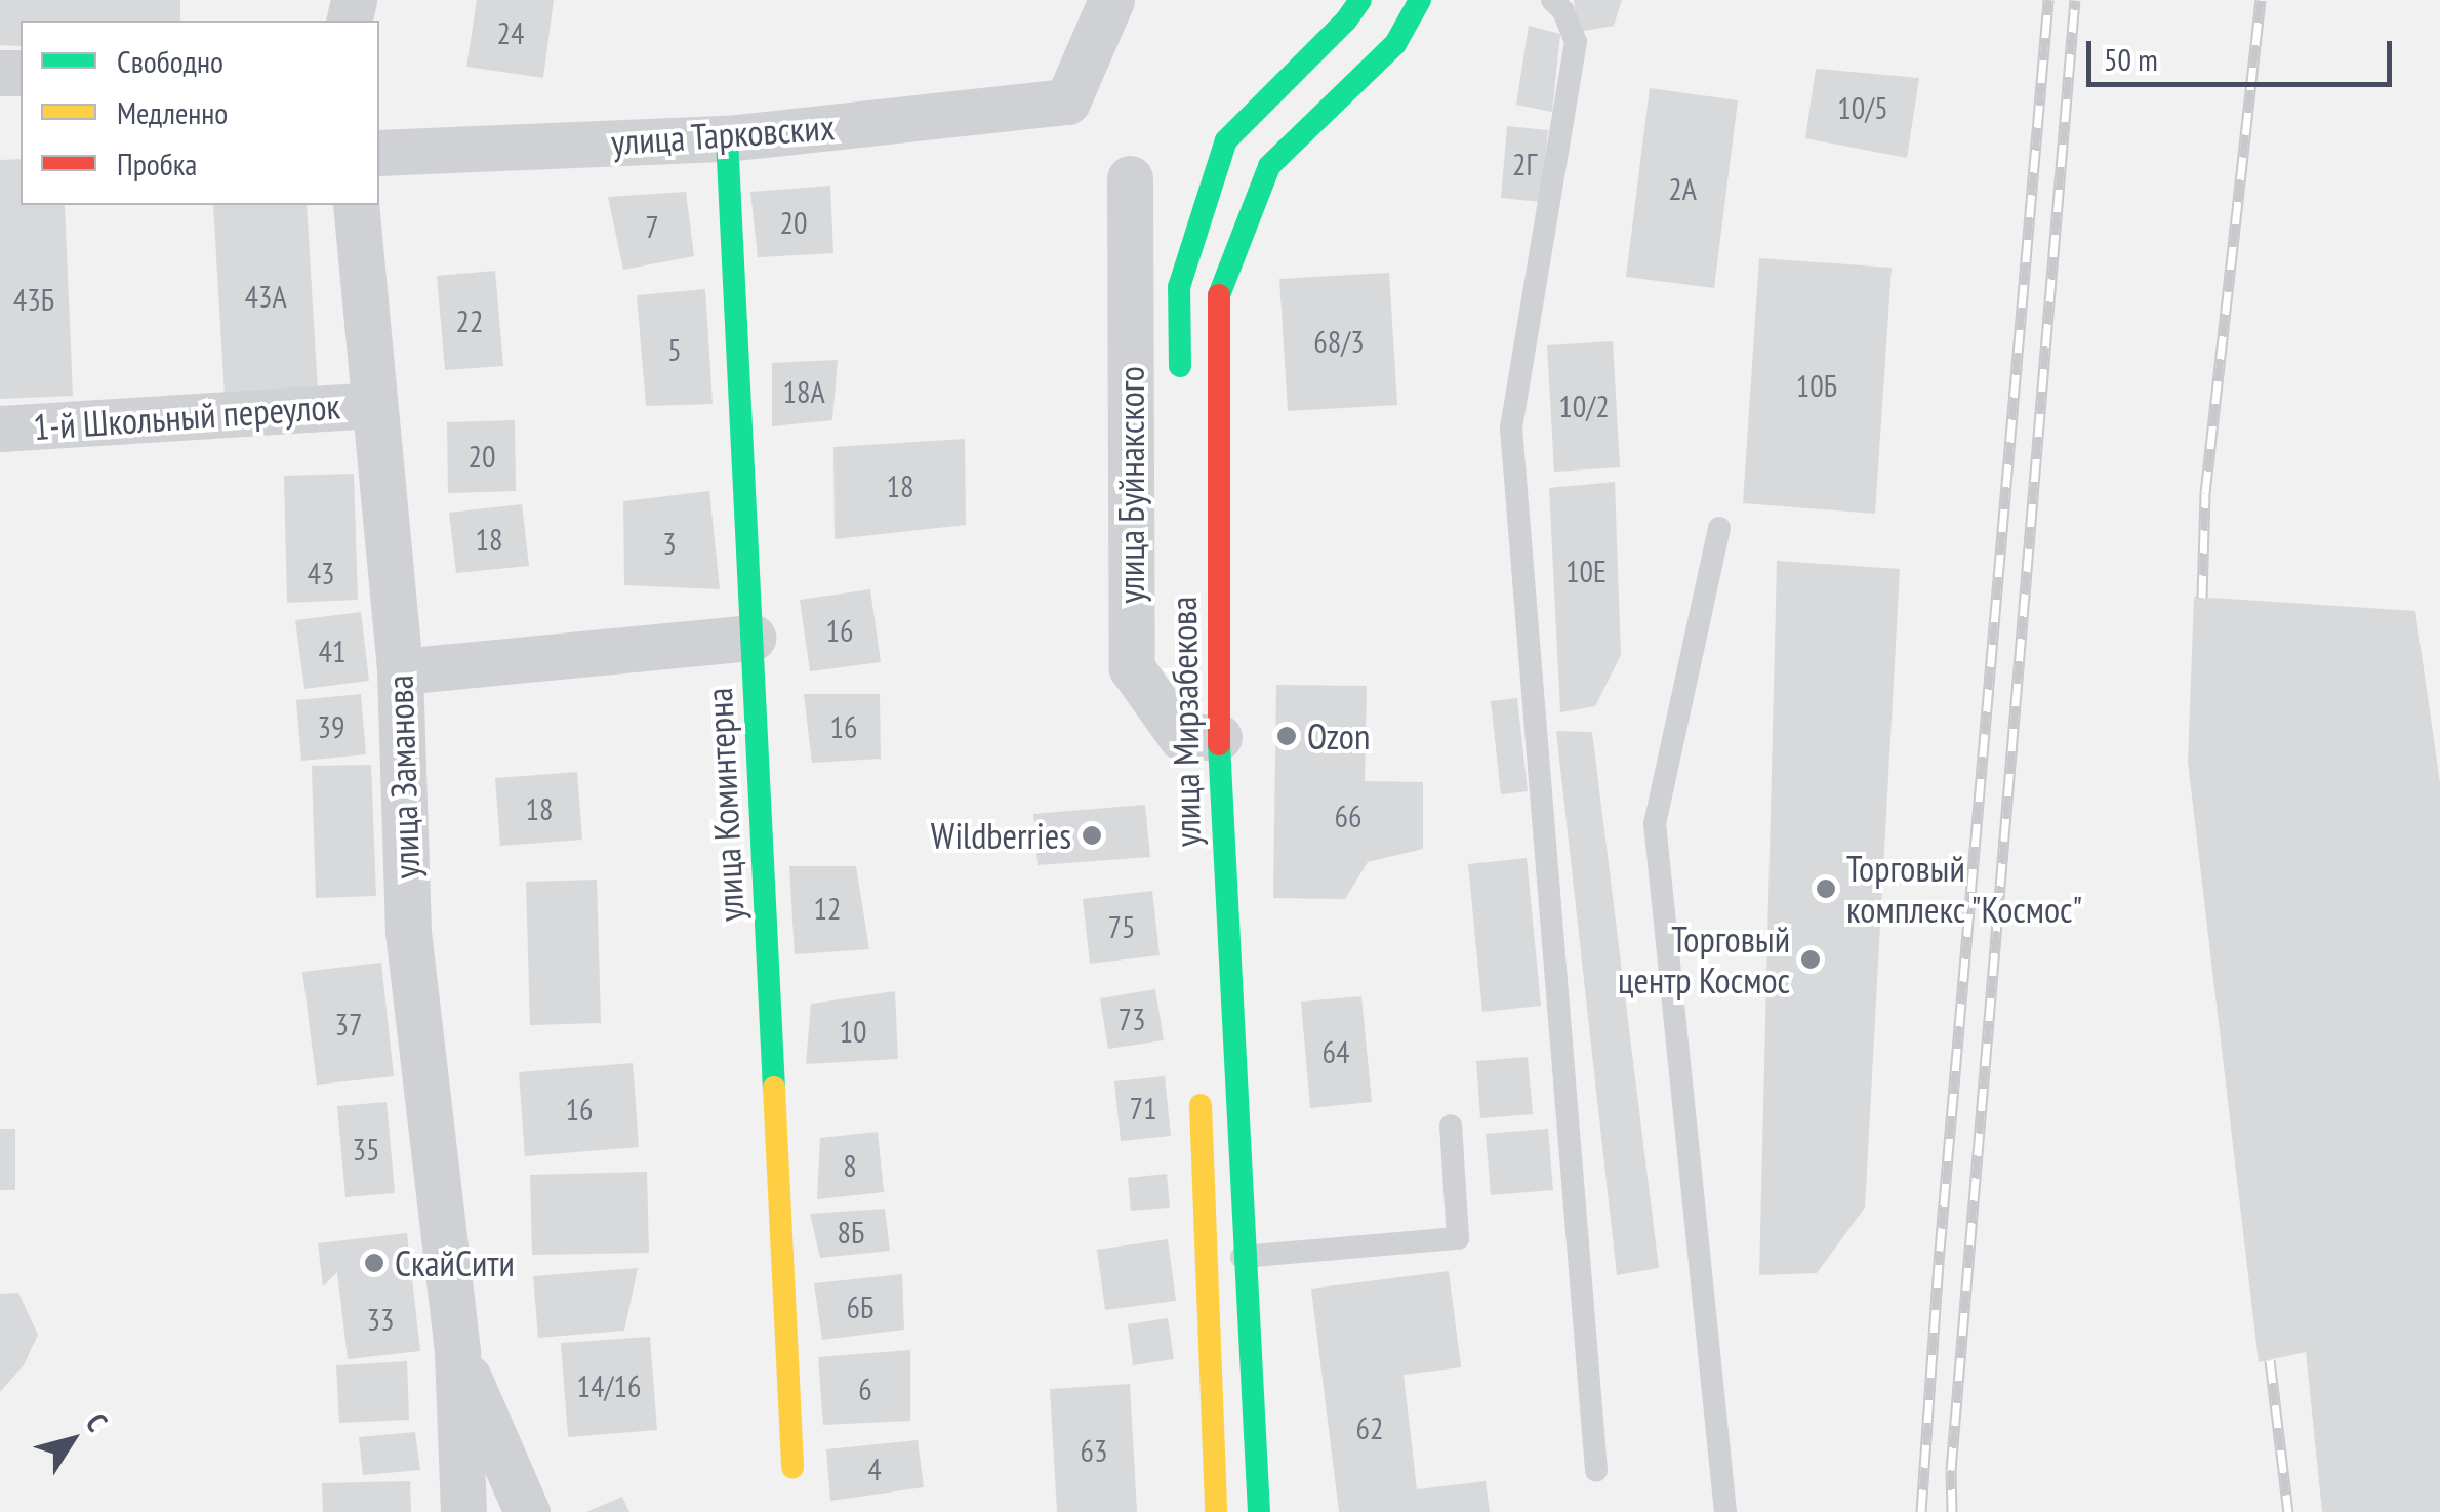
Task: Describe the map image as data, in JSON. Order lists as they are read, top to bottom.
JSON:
{
  "streets": {
    "main road": ["улица Мирзабекова", "улица Коминтерна"],
    "street": [
      "улица Тарковских",
      "1-й Школьный переулок",
      "улица Буйнакского",
      "улица Заманова"
    ]
  },
  "crossings": [
    ["улица Тарковских", "улица Коминтерна"],
    ["1-й Школьный переулок", "улица Заманова"],
    ["улица Буйнакского", "улица Мирзабекова"]
  ],
  "places": [
    "Ozon",
    "Wildberries",
    "Торговый комплекс \"Космос\"",
    "Торговый центр Космос",
    "СкайСити"
  ],
  "house_numbers": [
    "24",
    "10/5",
    "2Г",
    "2А",
    "20",
    "7",
    "43А",
    "43Б",
    "22",
    "68/3",
    "5",
    "10Б",
    "18А",
    "10/2",
    "20",
    "18",
    "18",
    "3",
    "10Е",
    "43",
    "16",
    "41",
    "39",
    "16",
    "18",
    "66",
    "12",
    "75",
    "73",
    "37",
    "10",
    "64",
    "71",
    "16",
    "35",
    "8",
    "8Б",
    "6Б",
    "33",
    "14/16",
    "6",
    "62",
    "63",
    "4"
  ],
  "legend": ["Свободно", "Медленно", "Пробка"],
  "scale_bar": "50 m",
  "north": "top right"
}
